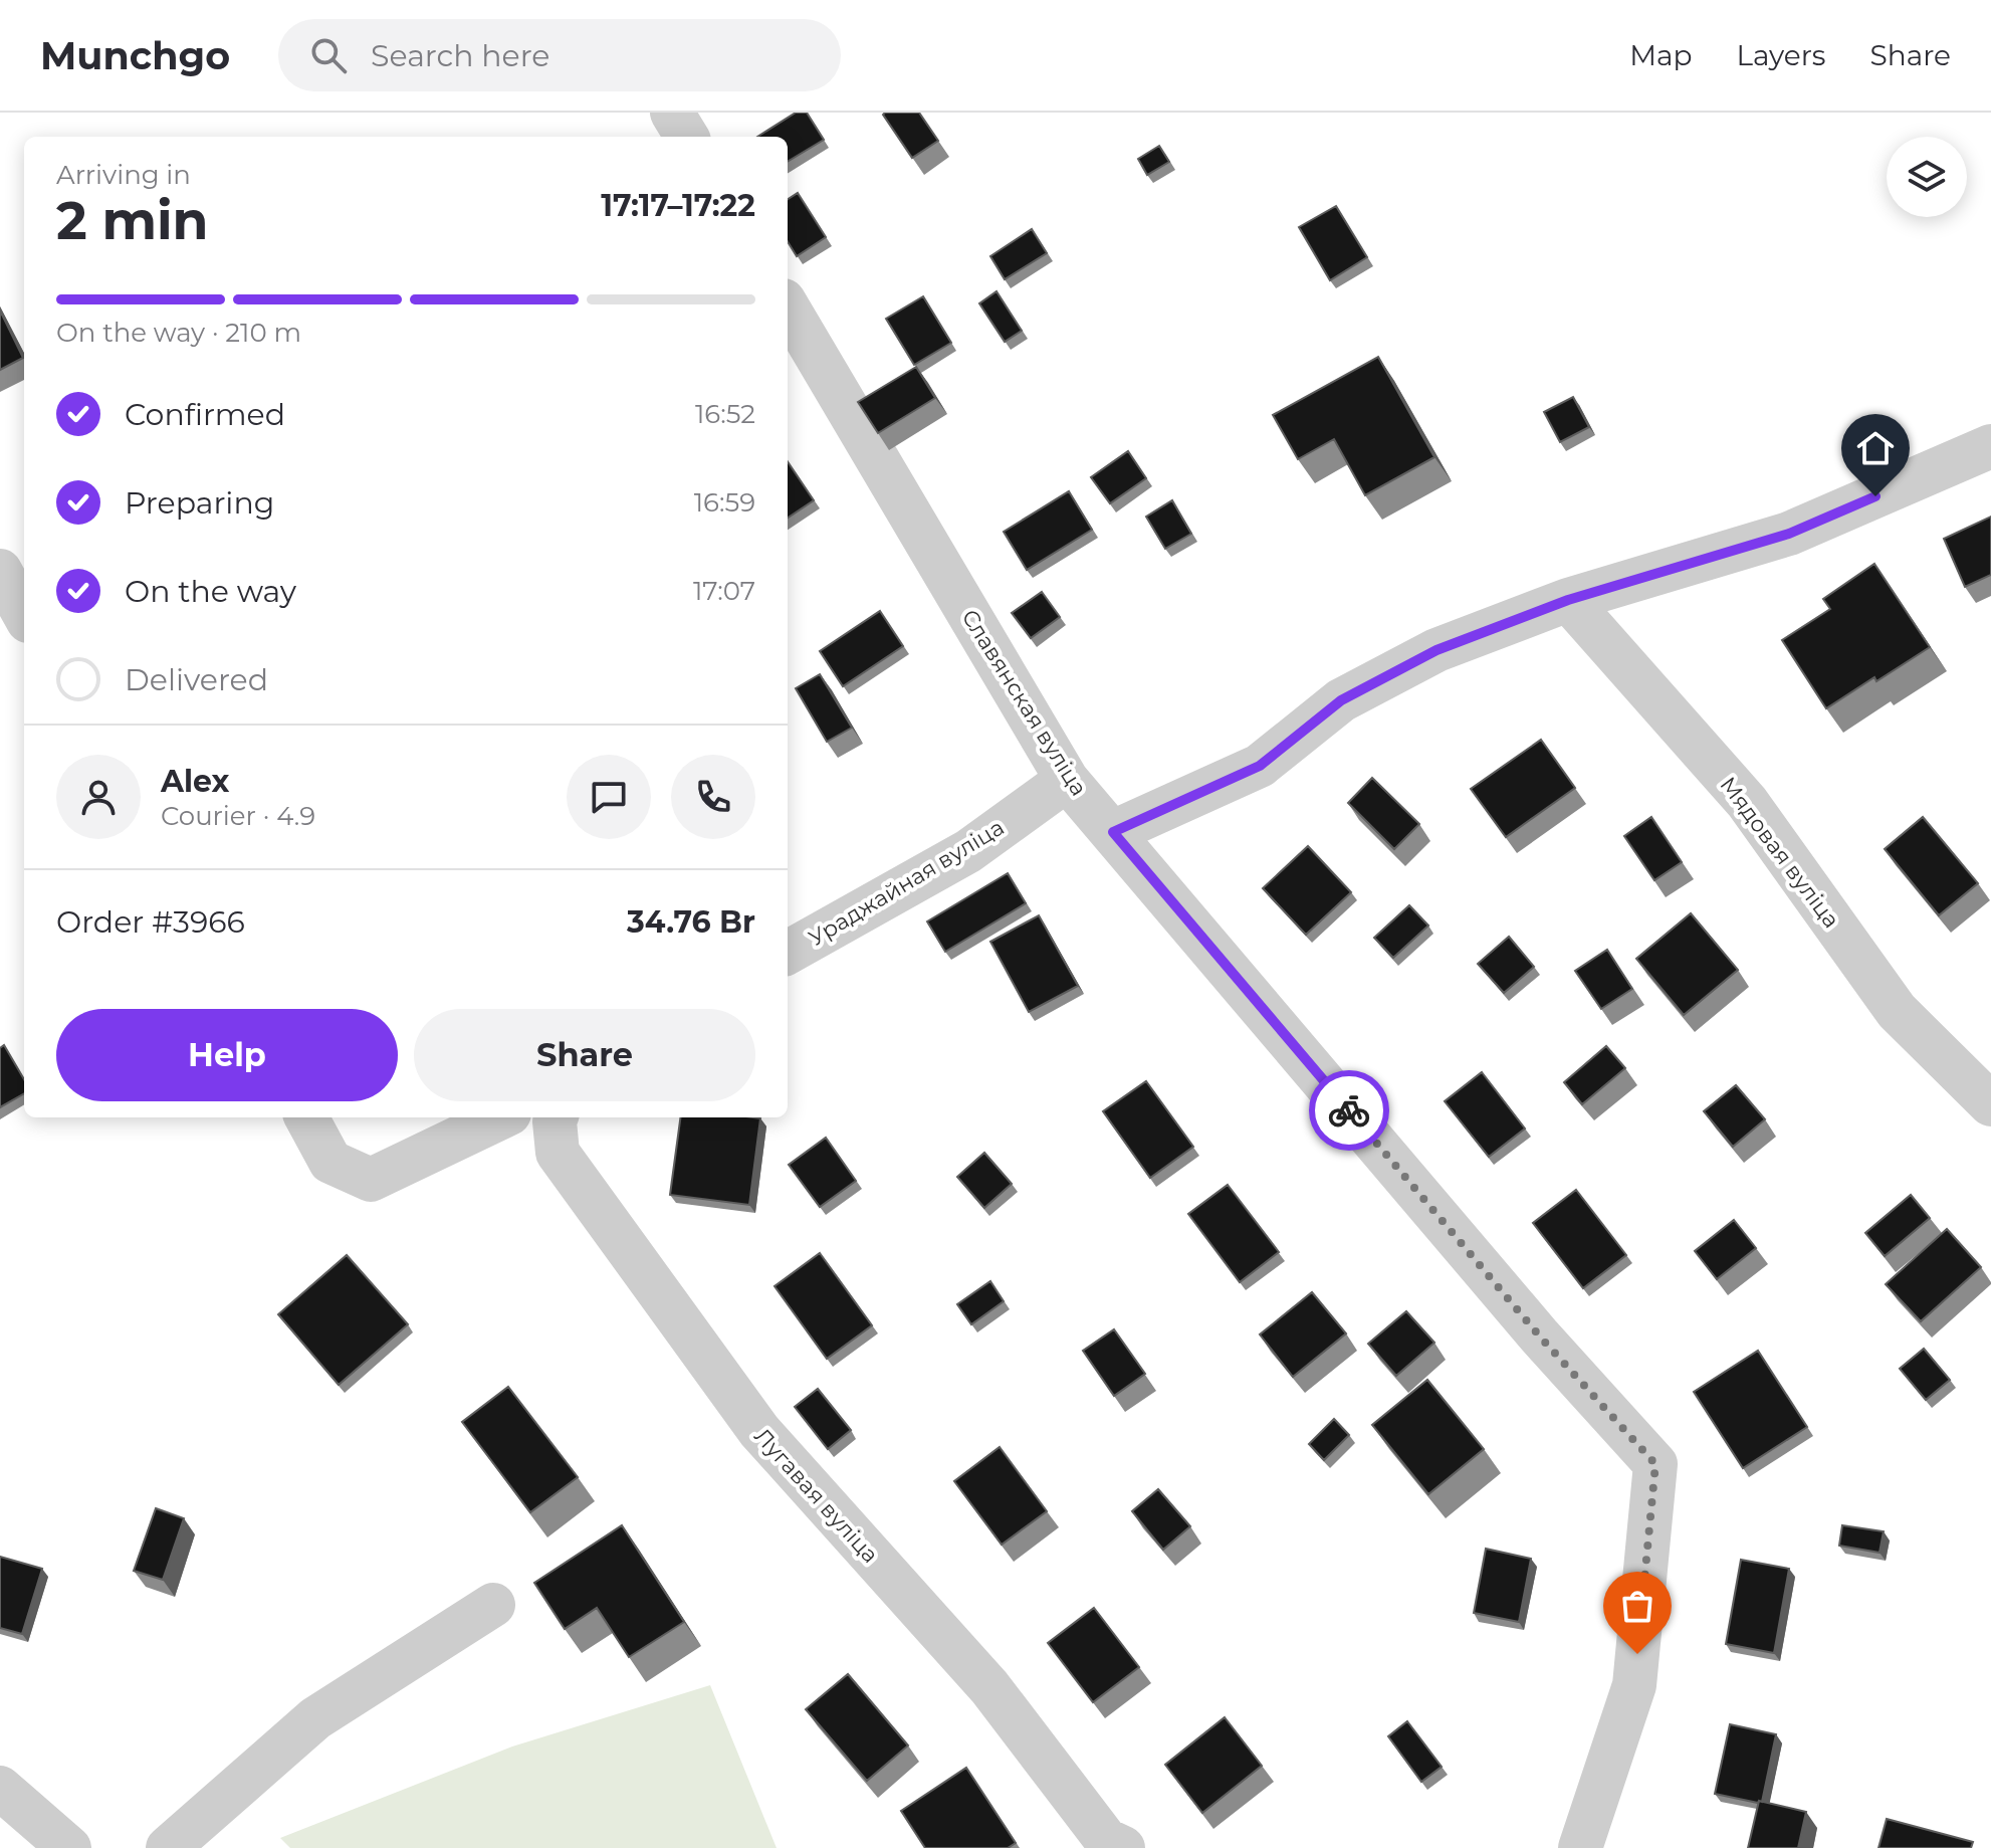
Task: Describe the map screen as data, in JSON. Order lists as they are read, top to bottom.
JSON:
{
  "streets": {
    "street": [
      "Славянская вуліца",
      "Мядовая вуліца",
      "Ураджайная вуліца",
      "Лугавая вуліца"
    ]
  },
  "crossings": [
    ["Славянская вуліца", "Ураджайная вуліца"]
  ],
  "page": {
    "header": "Munchgo",
    "search": "Search here",
    "nav": ["Map", "Layers", "Share"],
    "heading": ["2 min", "Arriving in", "17:17–17:22"],
    "panel": [
      "Alex",
      "Courier · 4.9",
      "Order #3966",
      "34.76 Br"
    ],
    "bar": "On the way · 210 m",
    "list": [
      ["Confirmed", "16:52"],
      ["Preparing", "16:59"],
      ["On the way", "17:07"],
      "Delivered"
    ],
    "buttons": ["Help", "Share"]
  }
}
